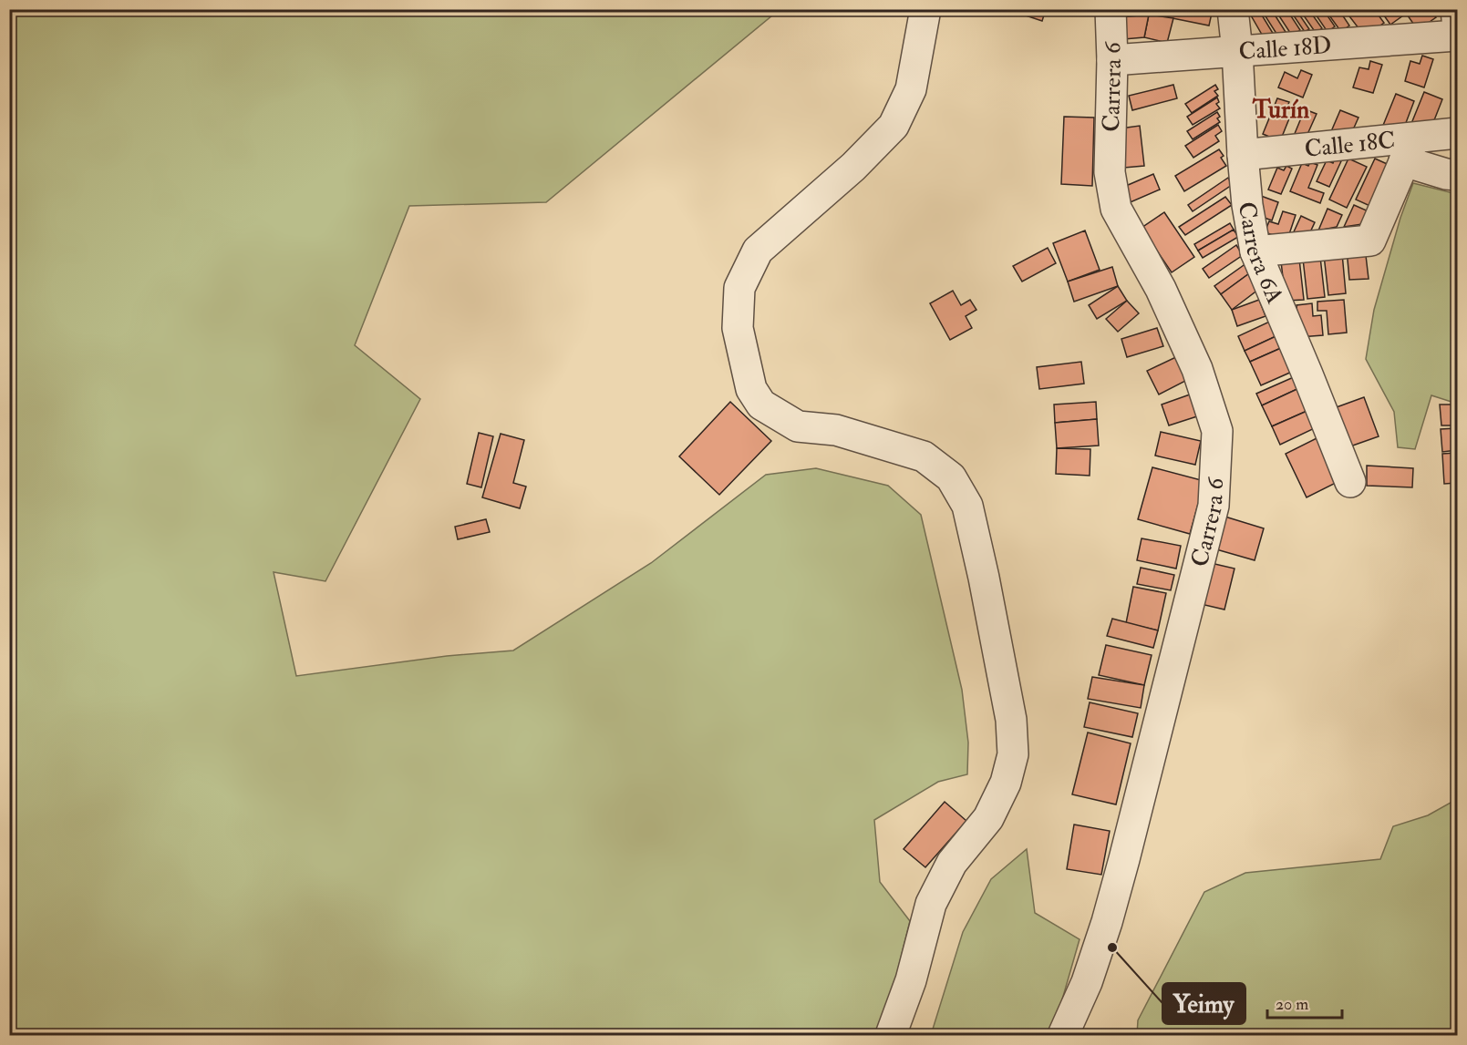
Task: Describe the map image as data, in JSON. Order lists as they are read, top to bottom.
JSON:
{
  "streets": {
    "street": [
      "Calle 18D",
      "Carrera 6",
      "Calle 18C",
      "Carrera 6A"
    ]
  },
  "crossings": [
    ["Calle 18D", "Carrera 6"],
    ["Calle 18D", "Carrera 6A"],
    ["Calle 18C", "Carrera 6A"]
  ],
  "districts": ["Turín"],
  "places": ["Yeimy"],
  "scale_bar": "20 m"
}
